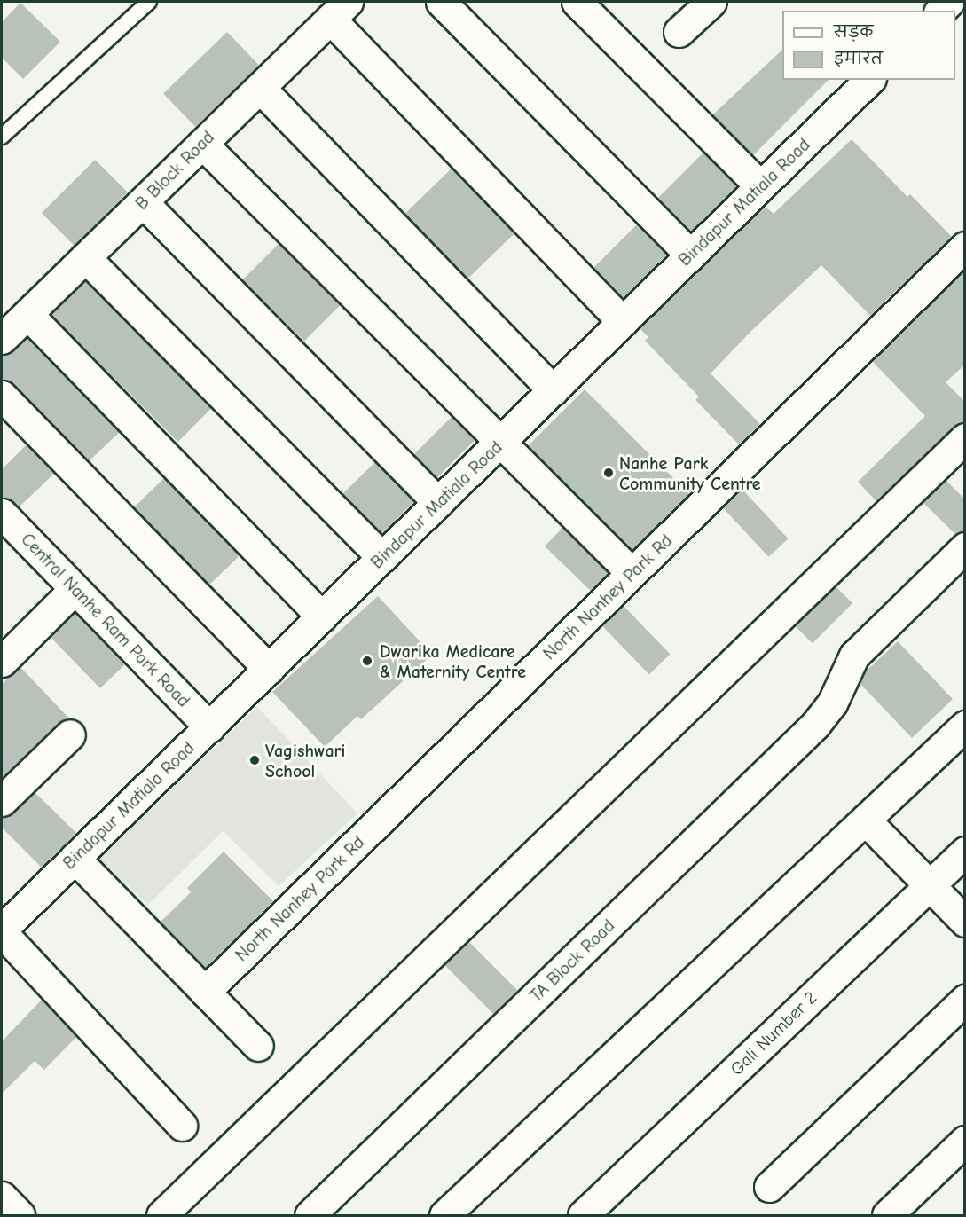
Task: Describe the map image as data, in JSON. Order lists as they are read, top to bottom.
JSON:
{
  "streets": {
    "street": [
      "B Block Road",
      "Bindapur Matiala Road",
      "North Nanhey Park Rd",
      "Central Nanhe Ram Park Road",
      "TA Block Road",
      "Gali Number 2"
    ]
  },
  "crossings": [
    ["Bindapur Matiala Road", "Central Nanhe Ram Park Road"]
  ],
  "places": ["Nanhe Park Community Centre", "Dwarika Medicare & Maternity Centre", "Vagishwari School"],
  "legend": ["सड़क", "इमारत"]
}
